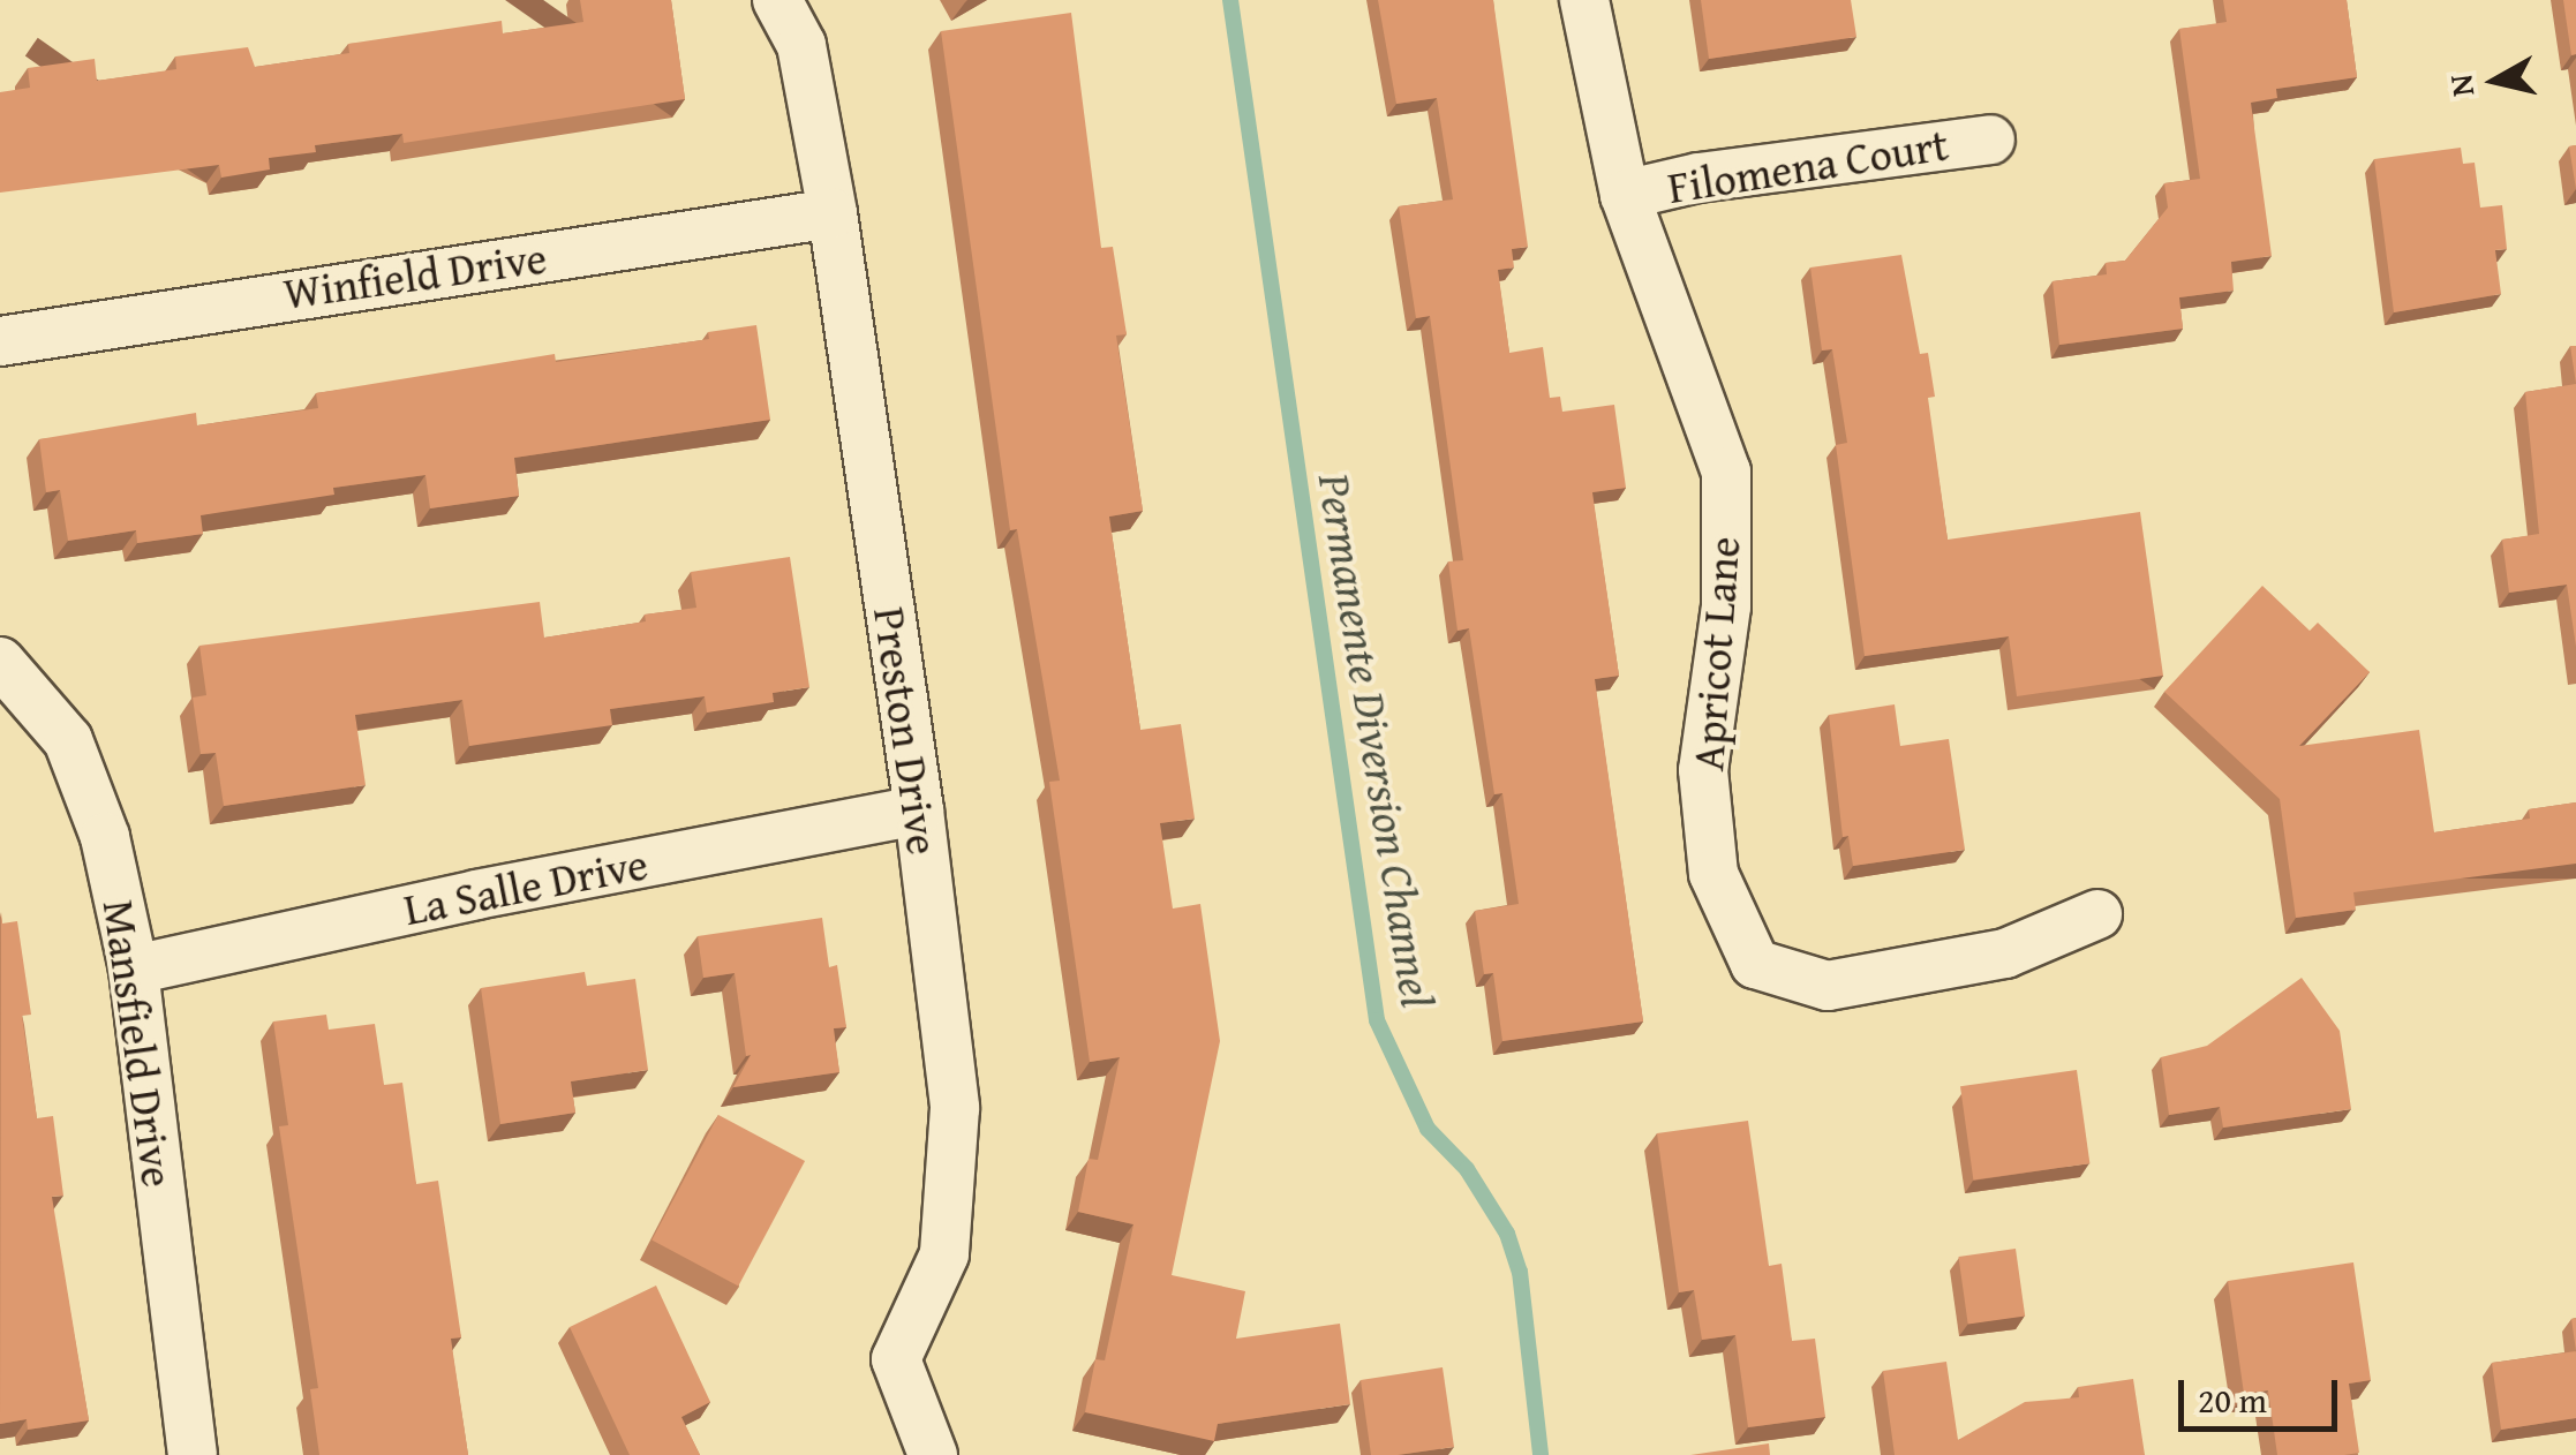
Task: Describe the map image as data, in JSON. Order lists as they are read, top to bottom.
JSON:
{
  "streets": {
    "street": [
      "Filomena Court",
      "Winfield Drive",
      "Apricot Lane",
      "Preston Drive",
      "La Salle Drive",
      "Mansfield Drive"
    ]
  },
  "crossings": [
    ["Filomena Court", "Apricot Lane"],
    ["Winfield Drive", "Preston Drive"],
    ["Preston Drive", "La Salle Drive"],
    ["La Salle Drive", "Mansfield Drive"]
  ],
  "water": ["Permanente Diversion Channel"],
  "scale_bar": "20 m",
  "north": "left"
}
